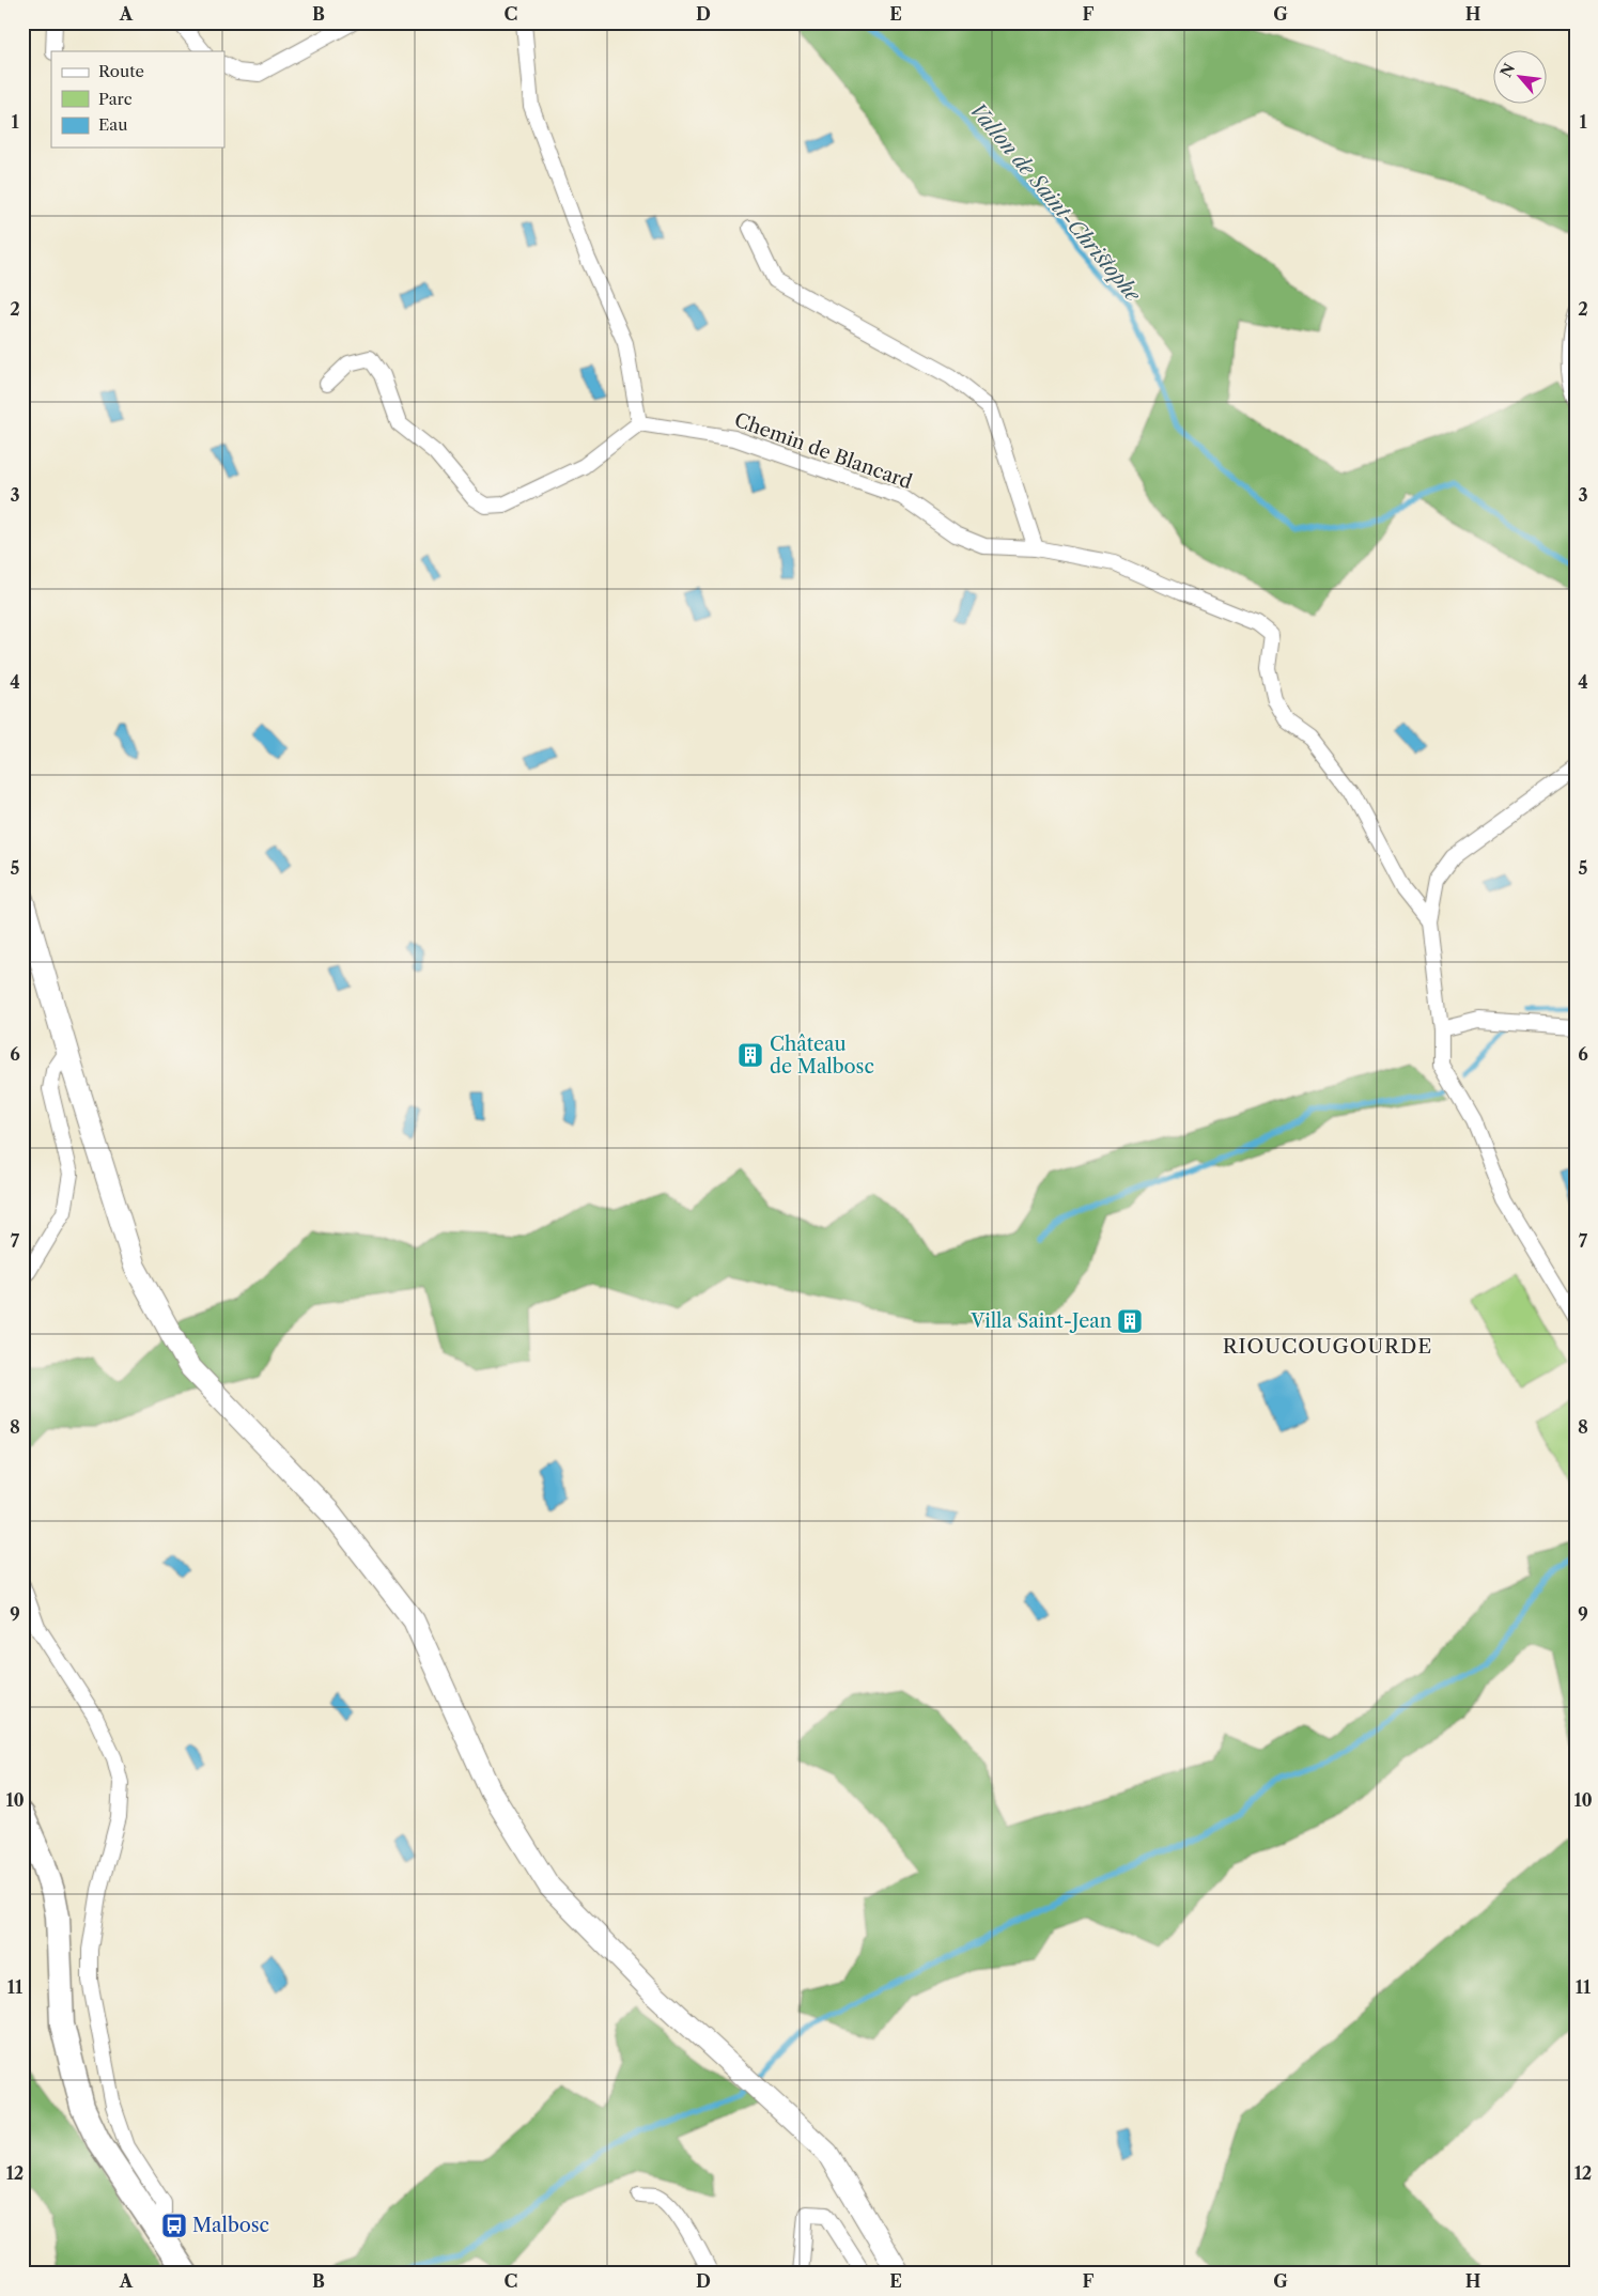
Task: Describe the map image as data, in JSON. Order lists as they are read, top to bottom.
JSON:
{
  "streets": {
    "street": ["Chemin de Blancard"]
  },
  "districts": ["RIOUCOUGOURDE"],
  "water": ["Vallon de Saint-Christophe"],
  "places": {
    "building": ["Château de Malbosc", "Villa Saint-Jean"],
    "bus stop": ["Malbosc"]
  },
  "legend": ["Route", "Parc", "Eau"],
  "north": "top left",
  "grid": {
    "columns": [
      "A",
      "B",
      "C",
      "D",
      "E",
      "F",
      "G",
      "H"
    ],
    "rows": [
      "1",
      "2",
      "3",
      "4",
      "5",
      "6",
      "7",
      "8",
      "9",
      "10",
      "11",
      "12"
    ]
  }
}
